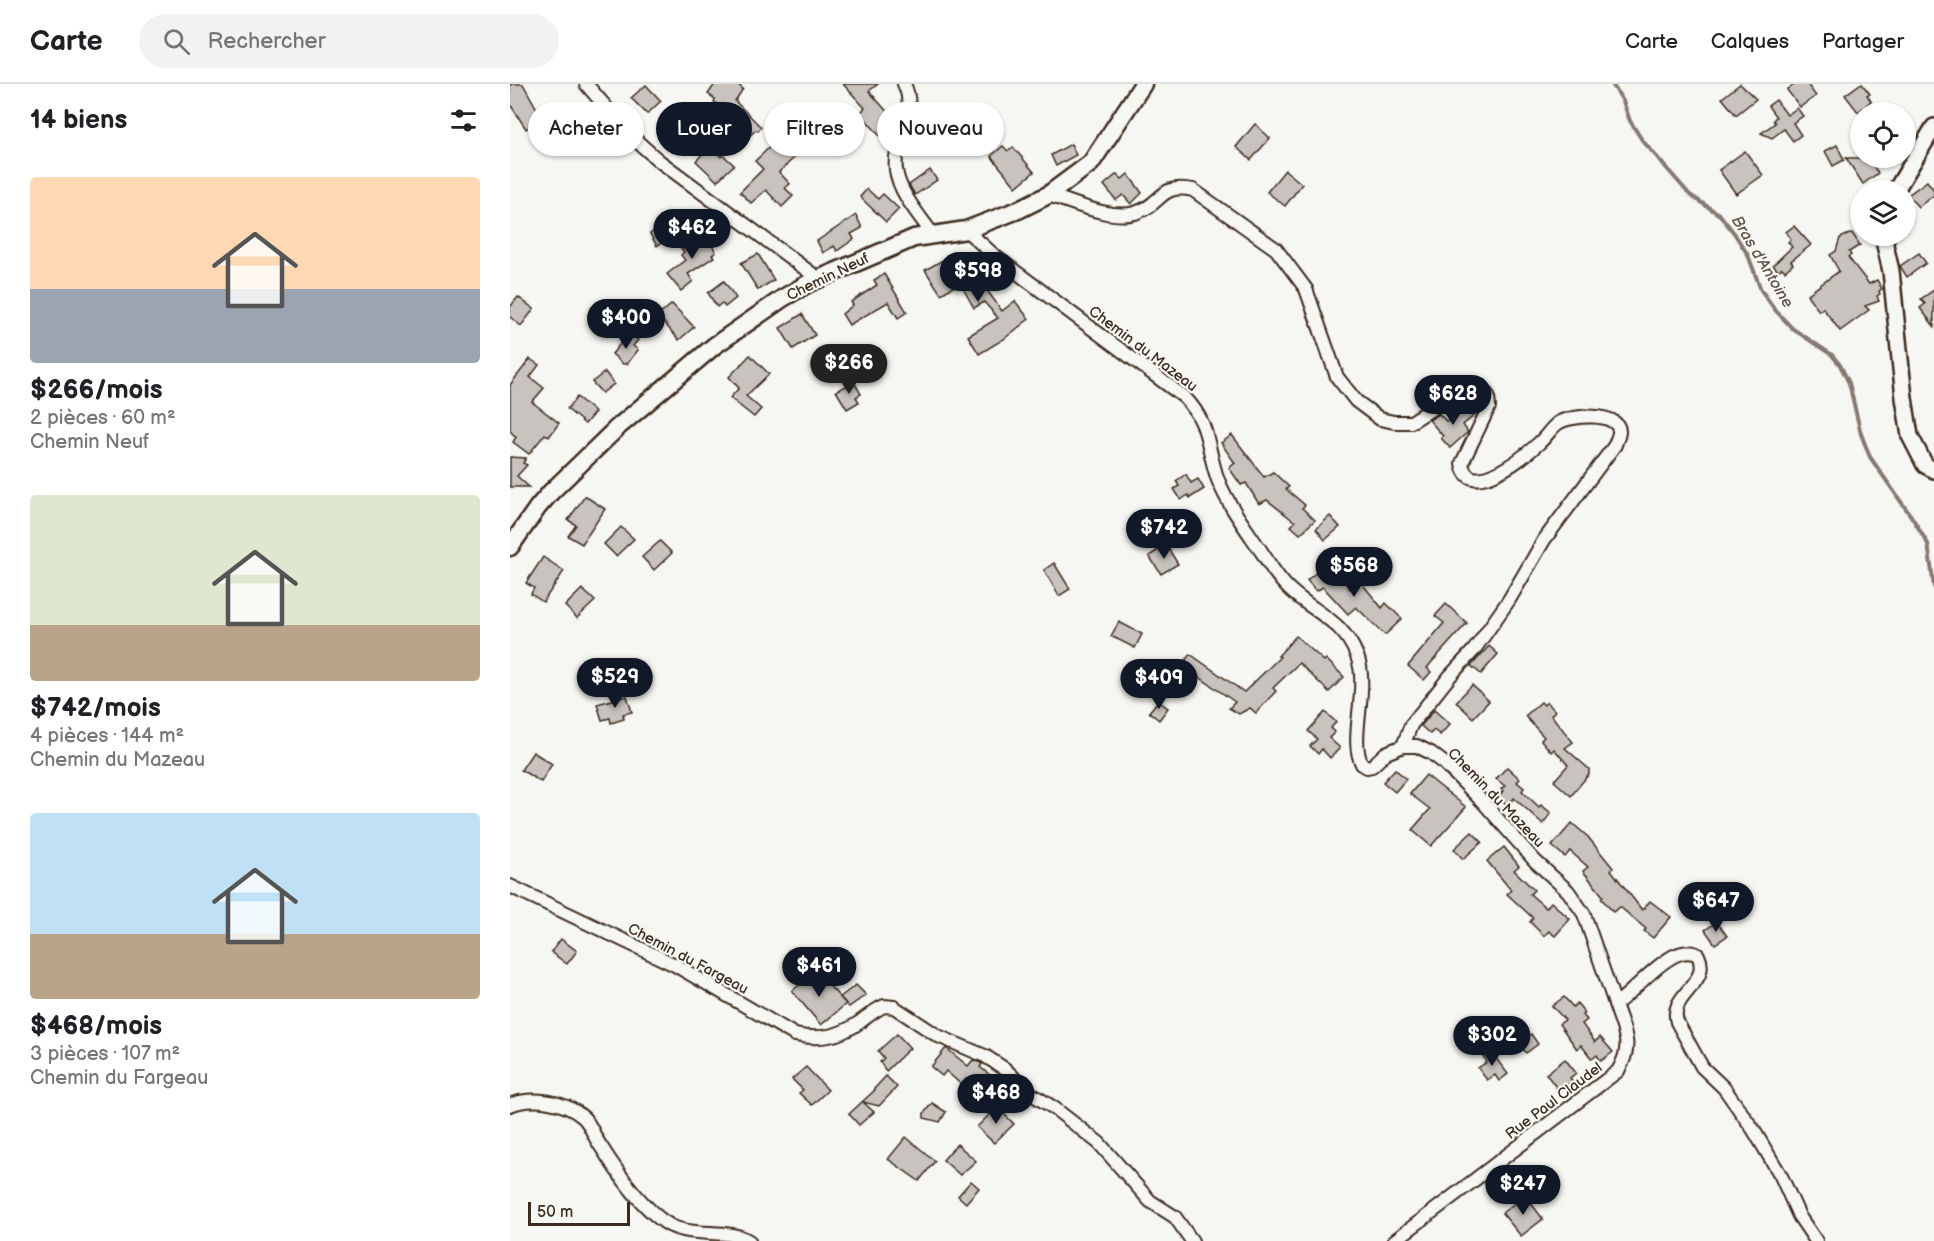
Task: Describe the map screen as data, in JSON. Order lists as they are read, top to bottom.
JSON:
{
  "streets": {
    "main road": ["Chemin Neuf"],
    "street": ["Chemin du Mazeau", "Chemin du Fargeau", "Rue Paul Claudel"]
  },
  "crossings": [
    ["Chemin Neuf", "Chemin du Mazeau"],
    ["Chemin du Mazeau", "Rue Paul Claudel"]
  ],
  "water": ["Bras d'Antoine"],
  "scale_bar": "50 m",
  "page": {
    "header": "Carte",
    "search": "Rechercher",
    "nav": ["Carte", "Calques", "Partager"],
    "heading": "14 biens",
    "chip": [
      "Acheter",
      "Louer",
      "Filtres",
      "Nouveau"
    ],
    "list": [
      {
        "name": "$266/mois",
        "note": "2 pièces · 60 m² · Chemin Neuf"
      },
      {
        "name": "$742/mois",
        "note": "4 pièces · 144 m² · Chemin du Mazeau"
      },
      {
        "name": "$468/mois",
        "note": "3 pièces · 107 m² · Chemin du Fargeau"
      }
    ],
    "price": [
      "$462",
      "$598",
      "$400",
      "$266",
      "$628",
      "$742",
      "$568",
      "$529",
      "$409",
      "$647",
      "$461",
      "$302",
      "$468",
      "$247"
    ],
    "scale": "50 m"
  }
}
